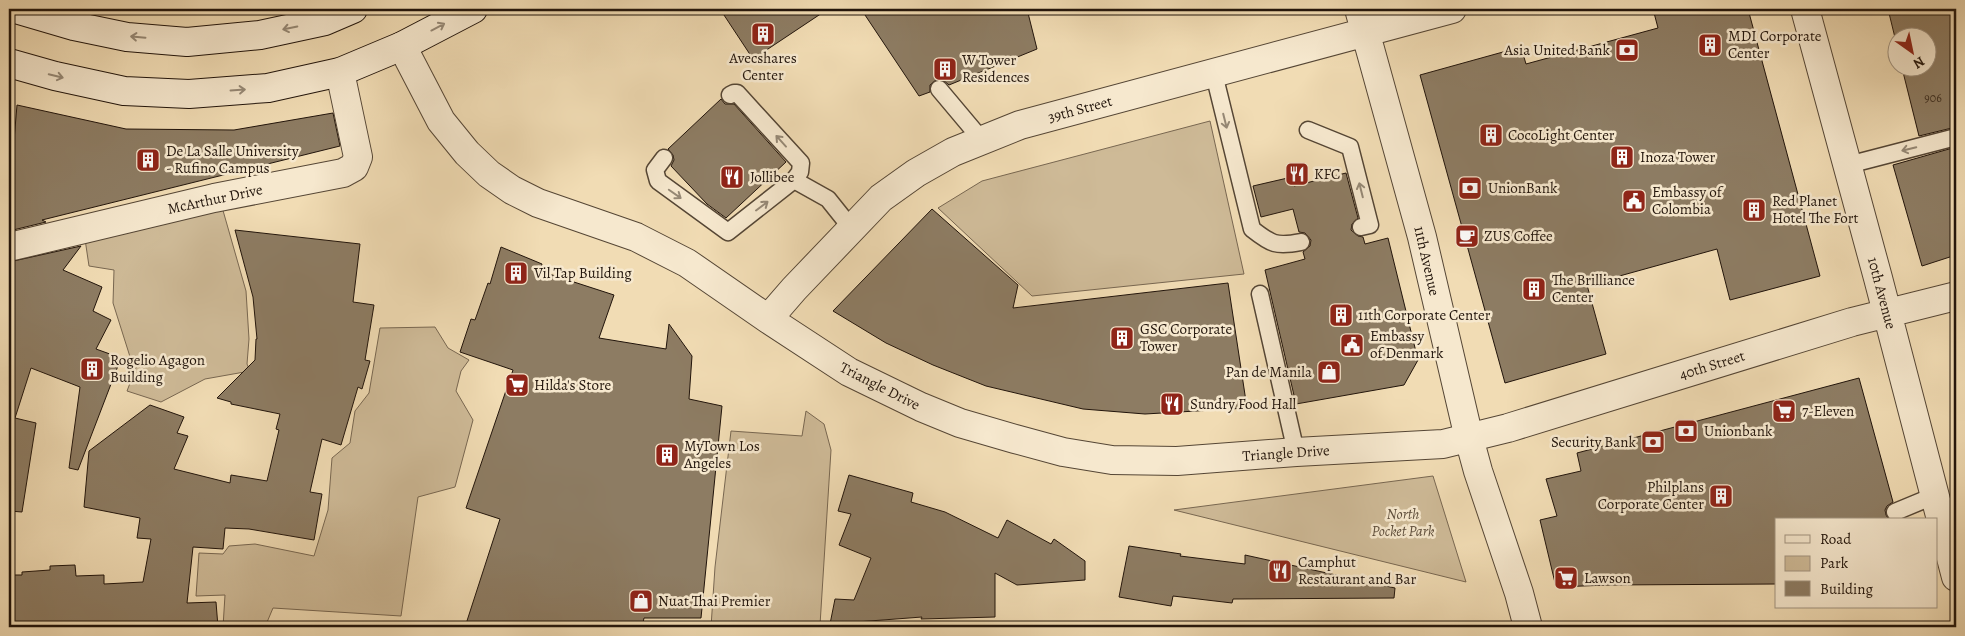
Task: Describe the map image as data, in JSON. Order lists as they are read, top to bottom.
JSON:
{
  "streets": {
    "street": [
      "39th Street",
      "McArthur Drive",
      "11th Avenue",
      "10th Avenue",
      "40th Street",
      "Triangle Drive"
    ]
  },
  "crossings": [
    ["39th Street", "11th Avenue"],
    ["39th Street", "Triangle Drive"],
    ["11th Avenue", "40th Street"],
    ["11th Avenue", "Triangle Drive"],
    ["10th Avenue", "40th Street"],
    ["40th Street", "Triangle Drive"]
  ],
  "parks": ["North Pocket Park"],
  "places": {
    "building": [
      "Avecshares Center",
      "MDI Corporate Center",
      "W Tower Residences",
      "CocoLight Center",
      "Inoza Tower",
      "De La Salle University - Rufino Campus",
      "Red Planet Hotel The Fort",
      "Vil Tap Building",
      "The Brilliance Center",
      "11th Corporate Center",
      "GSC Corporate Tower",
      "Rogelio Agagon Building",
      "MyTown Los Angeles",
      "Philplans Corporate Center"
    ],
    "bank": [
      "Asia United Bank",
      "UnionBank",
      "Unionbank",
      "Security Bank"
    ],
    "restaurant": [
      "KFC",
      "Jollibee",
      "Sundry Food Hall",
      "Camphut Restaurant and Bar"
    ],
    "public building": ["Embassy of Colombia", "Embassy of Denmark"],
    "cafe": ["ZUS Coffee"],
    "shop": ["Pan de Manila", "Nuat Thai Premier"],
    "supermarket": ["Hilda's Store", "7-Eleven", "Lawson"]
  },
  "house_numbers": ["906"],
  "legend": ["Road", "Park", "Building"],
  "north": "bottom right"
}
